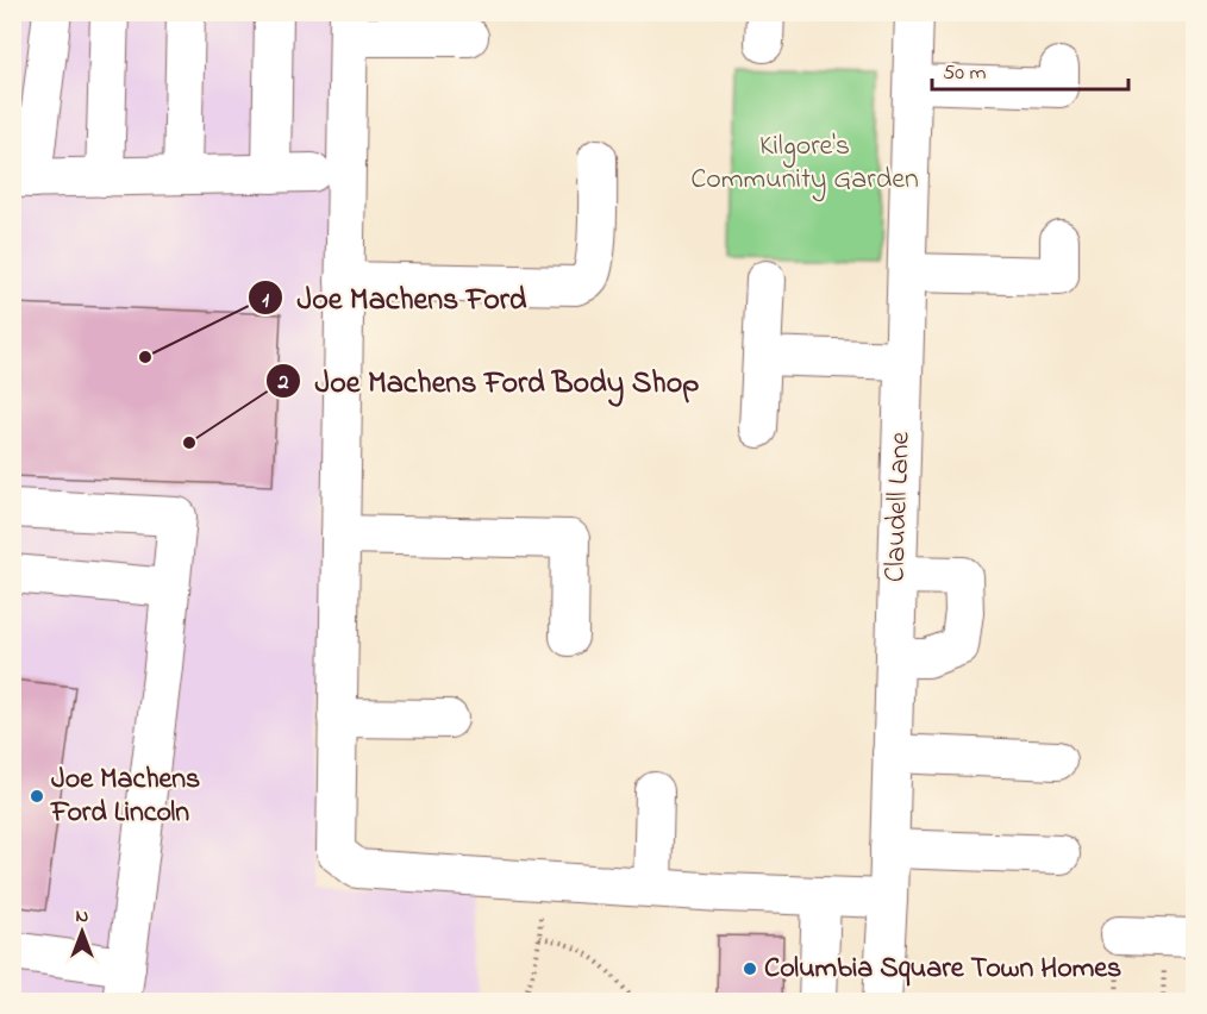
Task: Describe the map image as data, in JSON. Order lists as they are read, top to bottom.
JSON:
{
  "streets": {
    "street": ["Claudell Lane"]
  },
  "parks": ["Kilgore's Community Garden"],
  "places": [
    "Joe Machens Ford",
    "Joe Machens Ford Body Shop",
    "Joe Machens Ford Lincoln",
    "Columbia Square Town Homes"
  ],
  "scale_bar": "50 m",
  "north": "top"
}
